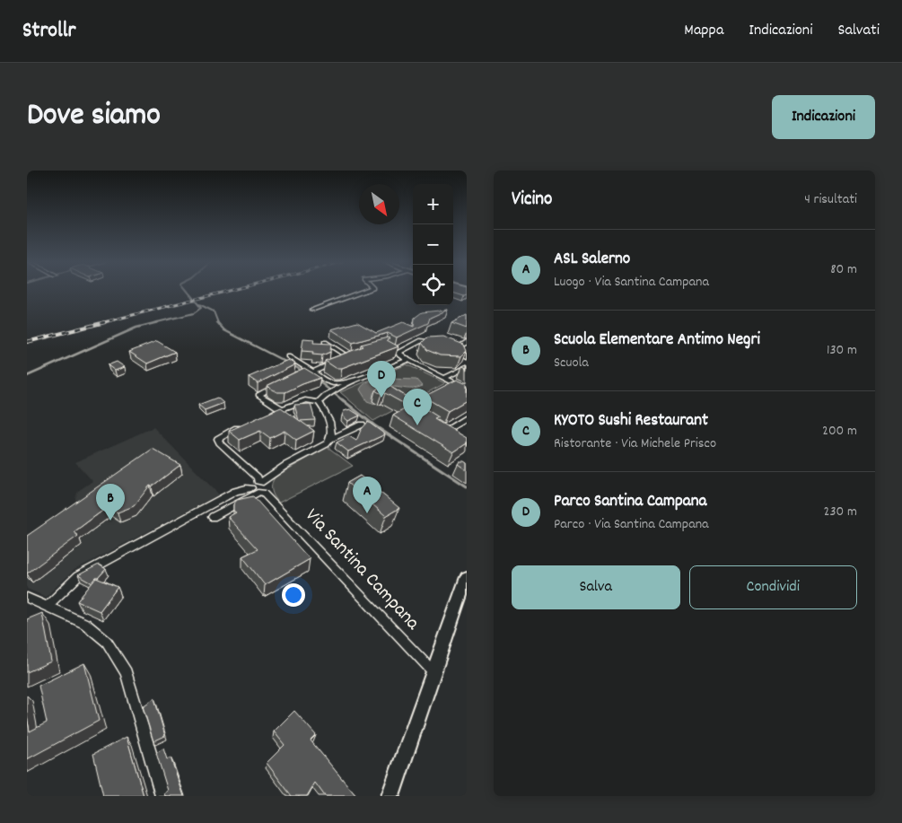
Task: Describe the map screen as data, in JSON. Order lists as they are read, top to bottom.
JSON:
{
  "streets": {
    "street": ["Via Santina Campana"]
  },
  "north": "bottom right",
  "page": {
    "header": "Strollr",
    "nav": ["Mappa", "Indicazioni", "Salvati"],
    "title": "Dove siamo",
    "buttons": [
      "Indicazioni",
      ["Salva", "Condividi"]
    ],
    "heading": ["Vicino", "4 risultati"],
    "map_buttons": ["+", "−"],
    "list": [
      {
        "mark": "A",
        "name": "ASL Salerno",
        "note": "Luogo · Via Santina Campana",
        "value": "80 m"
      },
      {
        "mark": "B",
        "name": "Scuola Elementare Antimo Negri",
        "note": "Scuola",
        "value": "130 m"
      },
      {
        "mark": "C",
        "name": "KYOTO Sushi Restaurant",
        "note": "Ristorante · Via Michele Prisco",
        "value": "200 m"
      },
      {
        "mark": "D",
        "name": "Parco Santina Campana",
        "note": "Parco · Via Santina Campana",
        "value": "230 m"
      }
    ],
    "pins": [
      "D",
      "C",
      "A",
      "B"
    ]
  }
}
